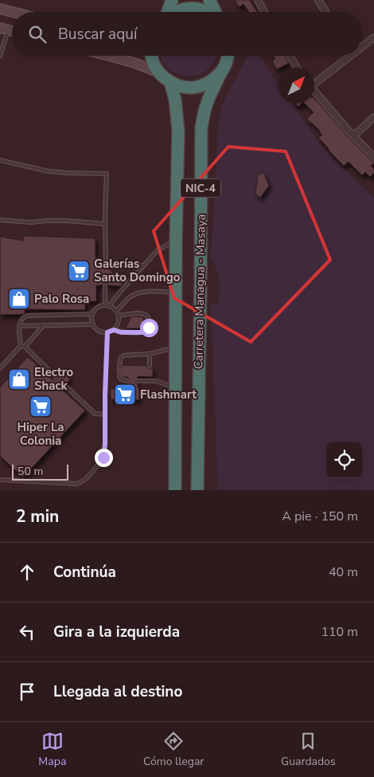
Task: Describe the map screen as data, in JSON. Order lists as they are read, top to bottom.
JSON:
{
  "streets": {
    "highway": ["NIC-4", "Carretera Managua - Masaya"]
  },
  "crossings": [
    ["NIC-4", "Carretera Managua - Masaya"]
  ],
  "places": {
    "supermarket": ["Galerías Santo Domingo", "Flashmart", "Hiper La Colonia"],
    "shop": ["Palo Rosa", "Electro Shack"]
  },
  "scale_bar": "50 m",
  "north": "top right",
  "page": {
    "search": "Buscar aquí",
    "scale": "50 m",
    "heading": ["2 min", "A pie · 150 m"],
    "list": [
      ["Continúa", "40 m"],
      ["Gira a la izquierda", "110 m"],
      "Llegada al destino"
    ],
    "nav": ["Mapa", "Cómo llegar", "Guardados"]
  }
}
